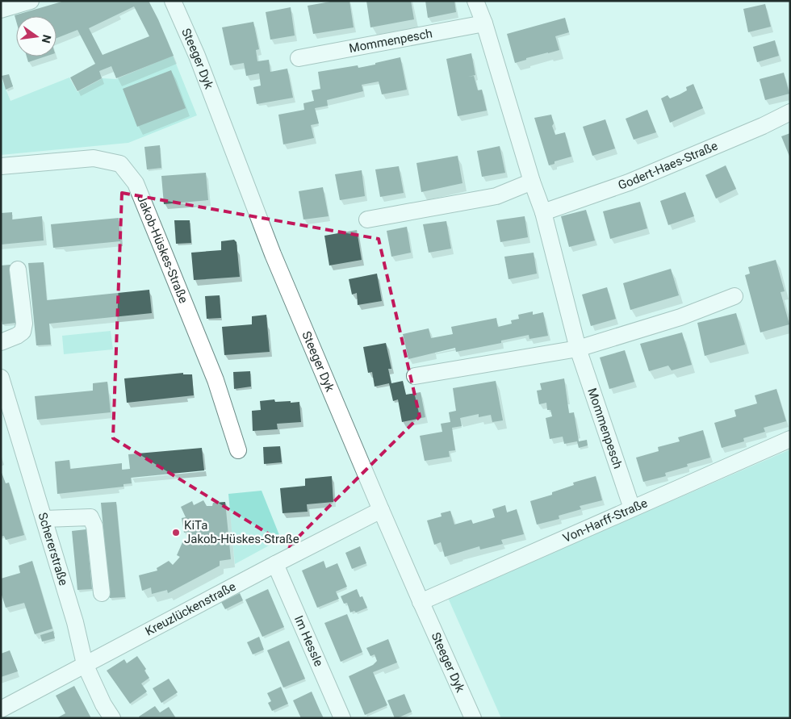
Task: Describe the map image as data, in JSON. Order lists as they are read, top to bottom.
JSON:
{
  "streets": {
    "street": [
      "Mommenpesch",
      "Steeger Dyk",
      "Godert-Haes-Straße",
      "Jakob-Hüskes-Straße",
      "Von-Harff-Straße",
      "Schererstraße",
      "Kreuzlückenstraße",
      "Im Hessle"
    ]
  },
  "crossings": [
    ["Mommenpesch", "Godert-Haes-Straße"],
    ["Mommenpesch", "Von-Harff-Straße"],
    ["Steeger Dyk", "Von-Harff-Straße"],
    ["Steeger Dyk", "Kreuzlückenstraße"],
    ["Schererstraße", "Kreuzlückenstraße"],
    ["Kreuzlückenstraße", "Im Hessle"]
  ],
  "places": ["KiTa Jakob-Hüskes-Straße"],
  "north": "right"
}
